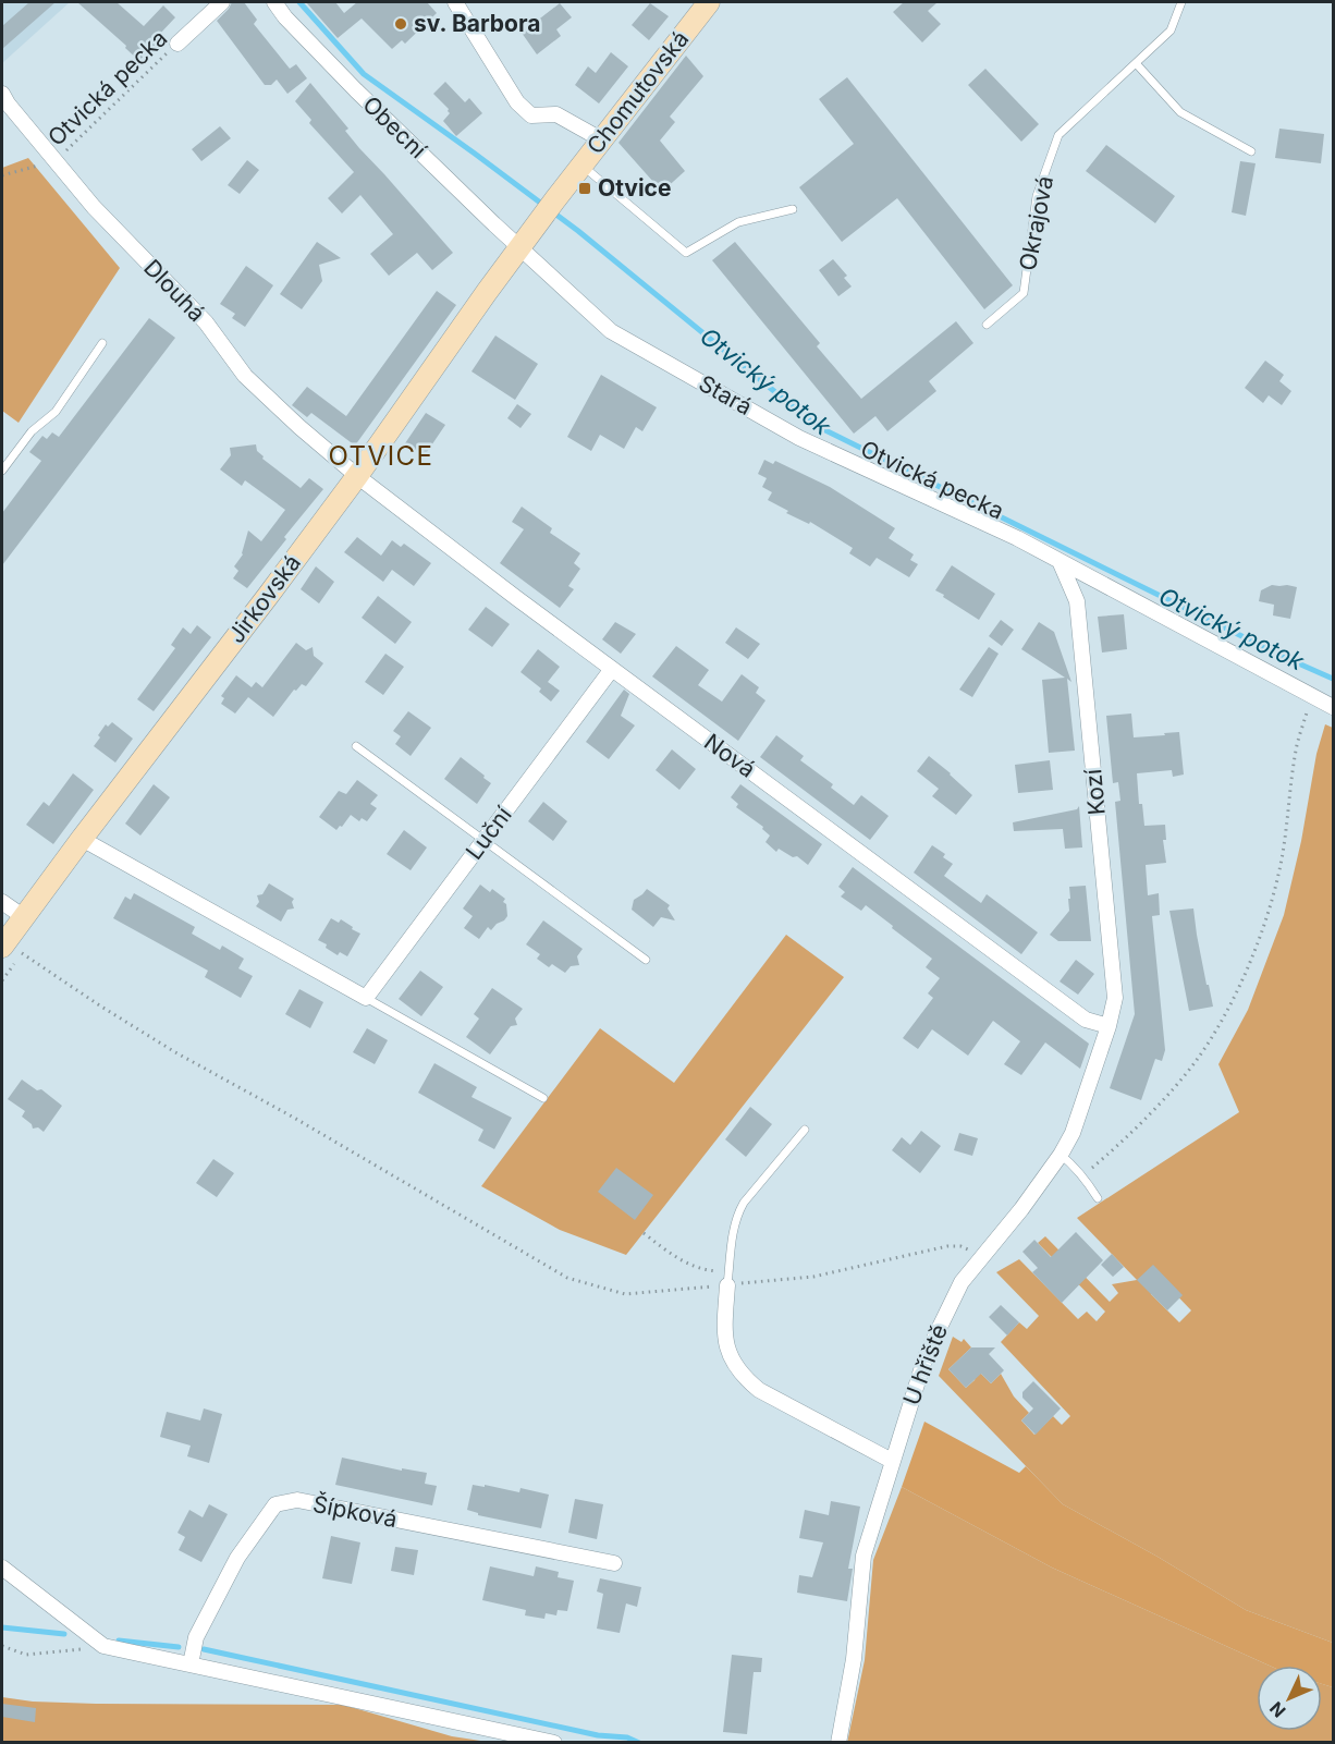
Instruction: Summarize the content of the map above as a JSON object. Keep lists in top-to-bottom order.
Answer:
{
  "streets": {
    "main road": ["Chomutovská", "Jirkovská"],
    "street": [
      "Obecní",
      "Dlouhá",
      "Stará",
      "Nová",
      "Kozí",
      "Luční",
      "U hřiště",
      "Šípková"
    ],
    "lane": ["Okrajová"],
    "path": ["Otvická pecka"]
  },
  "crossings": [
    ["Otvická pecka", "Dlouhá"],
    ["Chomutovská", "Obecní"],
    ["Chomutovská", "Stará"],
    ["Chomutovská", "Jirkovská"],
    ["Obecní", "Stará"],
    ["Obecní", "Jirkovská"],
    ["Dlouhá", "Jirkovská"],
    ["Dlouhá", "Nová"],
    ["Stará", "Jirkovská"],
    ["Stará", "Kozí"],
    ["Jirkovská", "Nová"],
    ["Nová", "Kozí"],
    ["Nová", "Luční"],
    ["Nová", "U hřiště"],
    ["Kozí", "U hřiště"]
  ],
  "districts": ["OTVICE"],
  "water": ["Otvický potok"],
  "places": {
    "other": ["sv. Barbora"],
    "transit": ["Otvice"]
  },
  "north": "bottom left"
}
